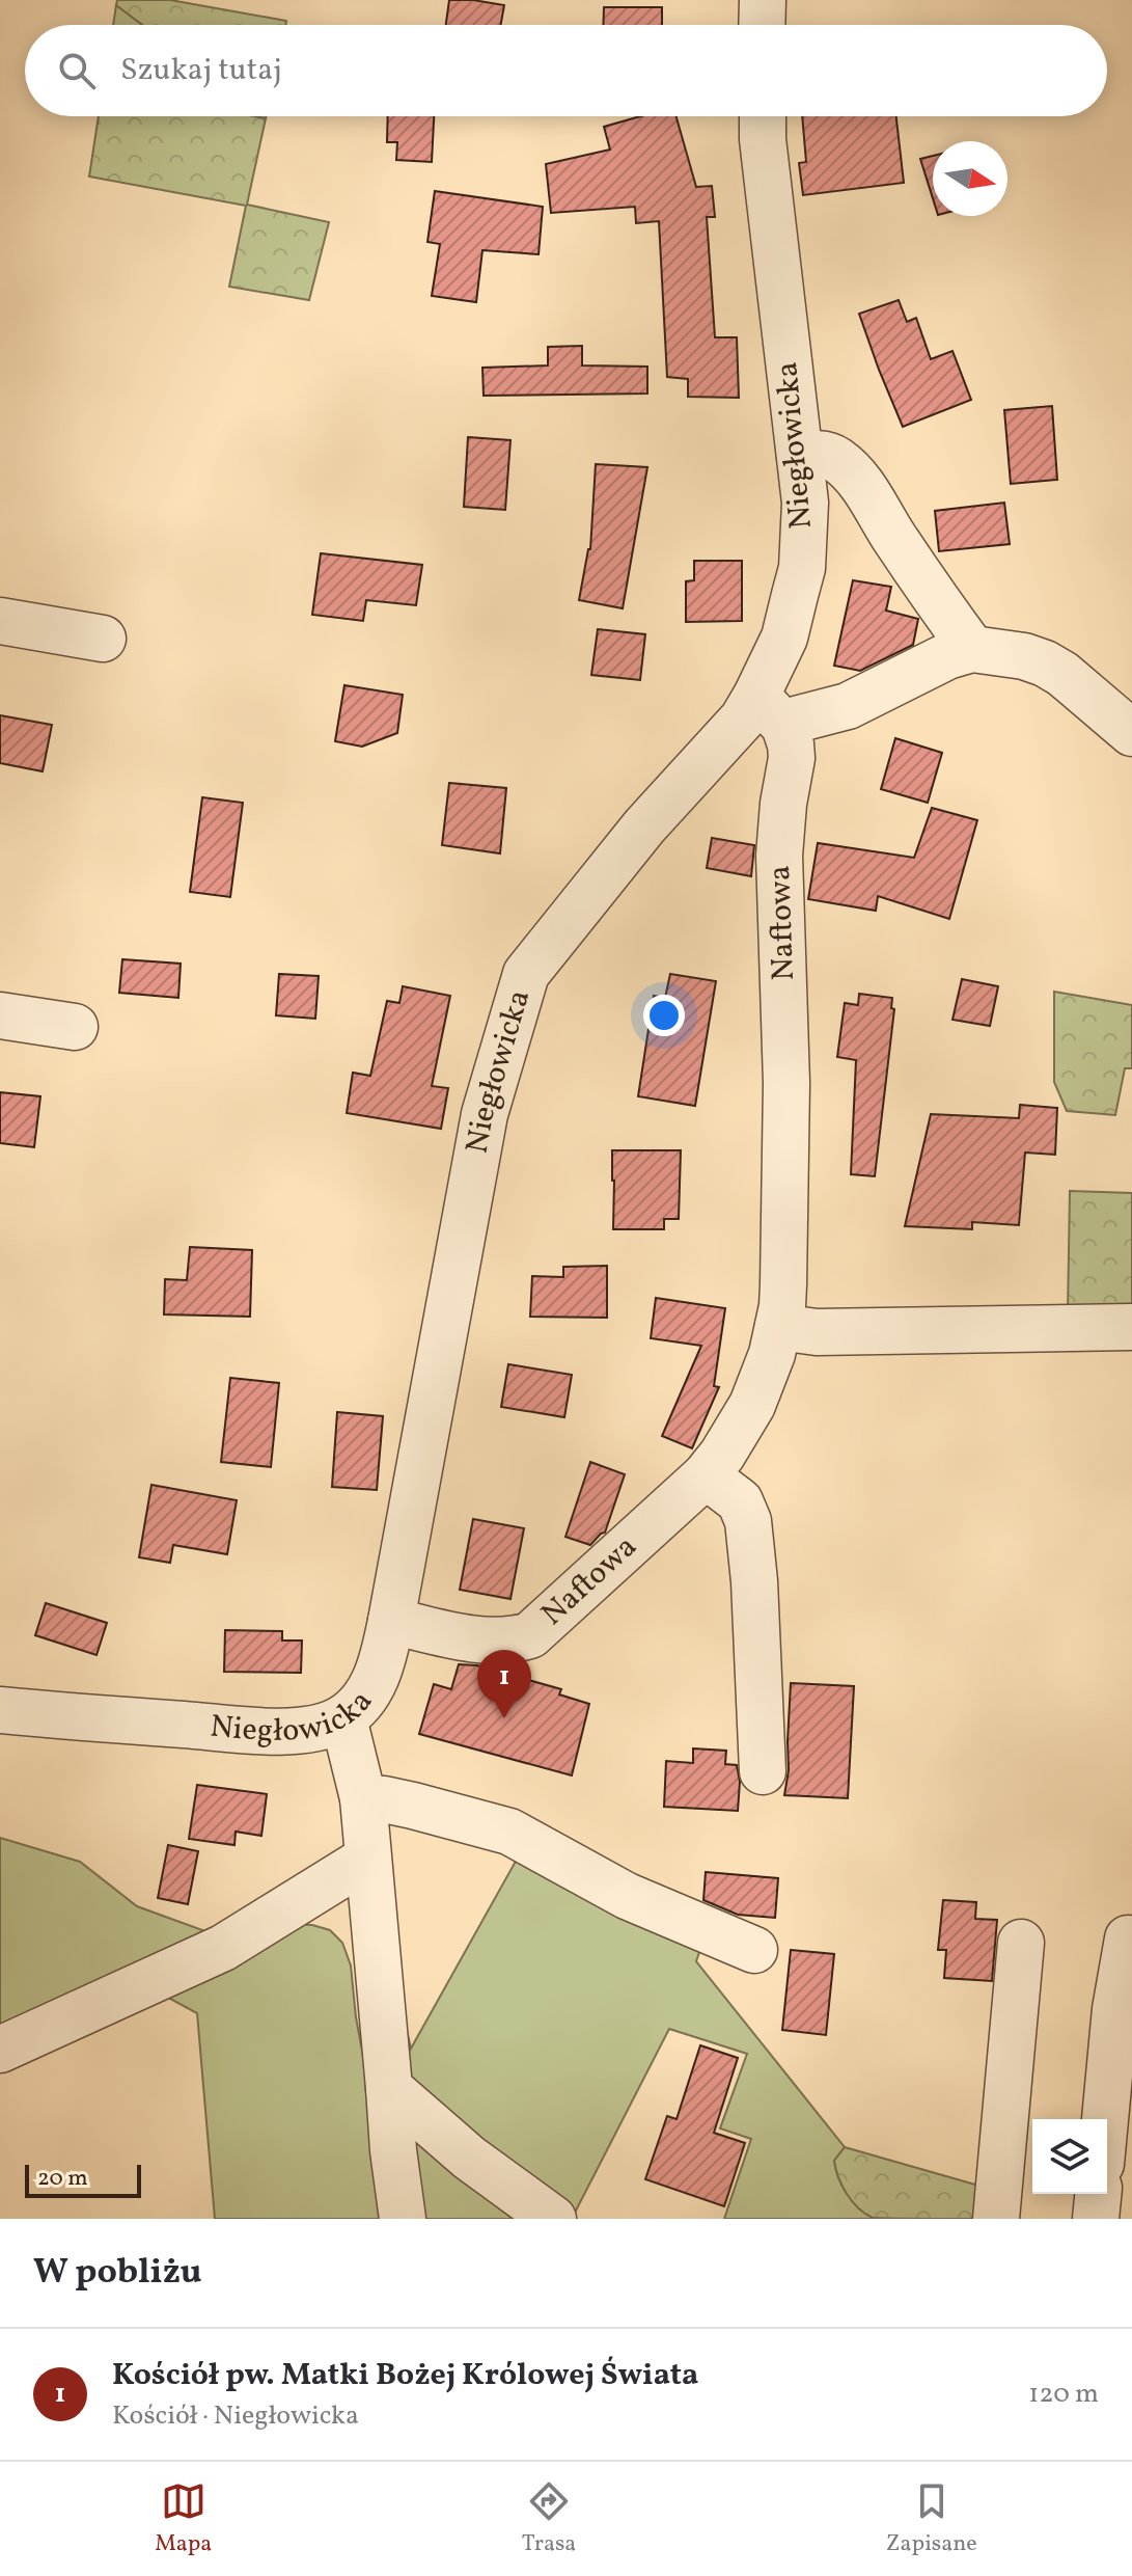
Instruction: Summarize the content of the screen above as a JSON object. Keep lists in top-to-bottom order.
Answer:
{
  "streets": {
    "street": ["Niegłowicka", "Naftowa"]
  },
  "crossings": [
    ["Niegłowicka", "Naftowa"]
  ],
  "scale_bar": "20 m",
  "north": "right",
  "page": {
    "search": "Szukaj tutaj",
    "pins": "1",
    "scale": "20 m",
    "heading": "W pobliżu",
    "list": [
      {
        "mark": "1",
        "name": "Kościół pw. Matki Bożej Królowej Świata",
        "note": "Kościół · Niegłowicka",
        "value": "120 m"
      }
    ],
    "nav": ["Mapa", "Trasa", "Zapisane"]
  }
}
